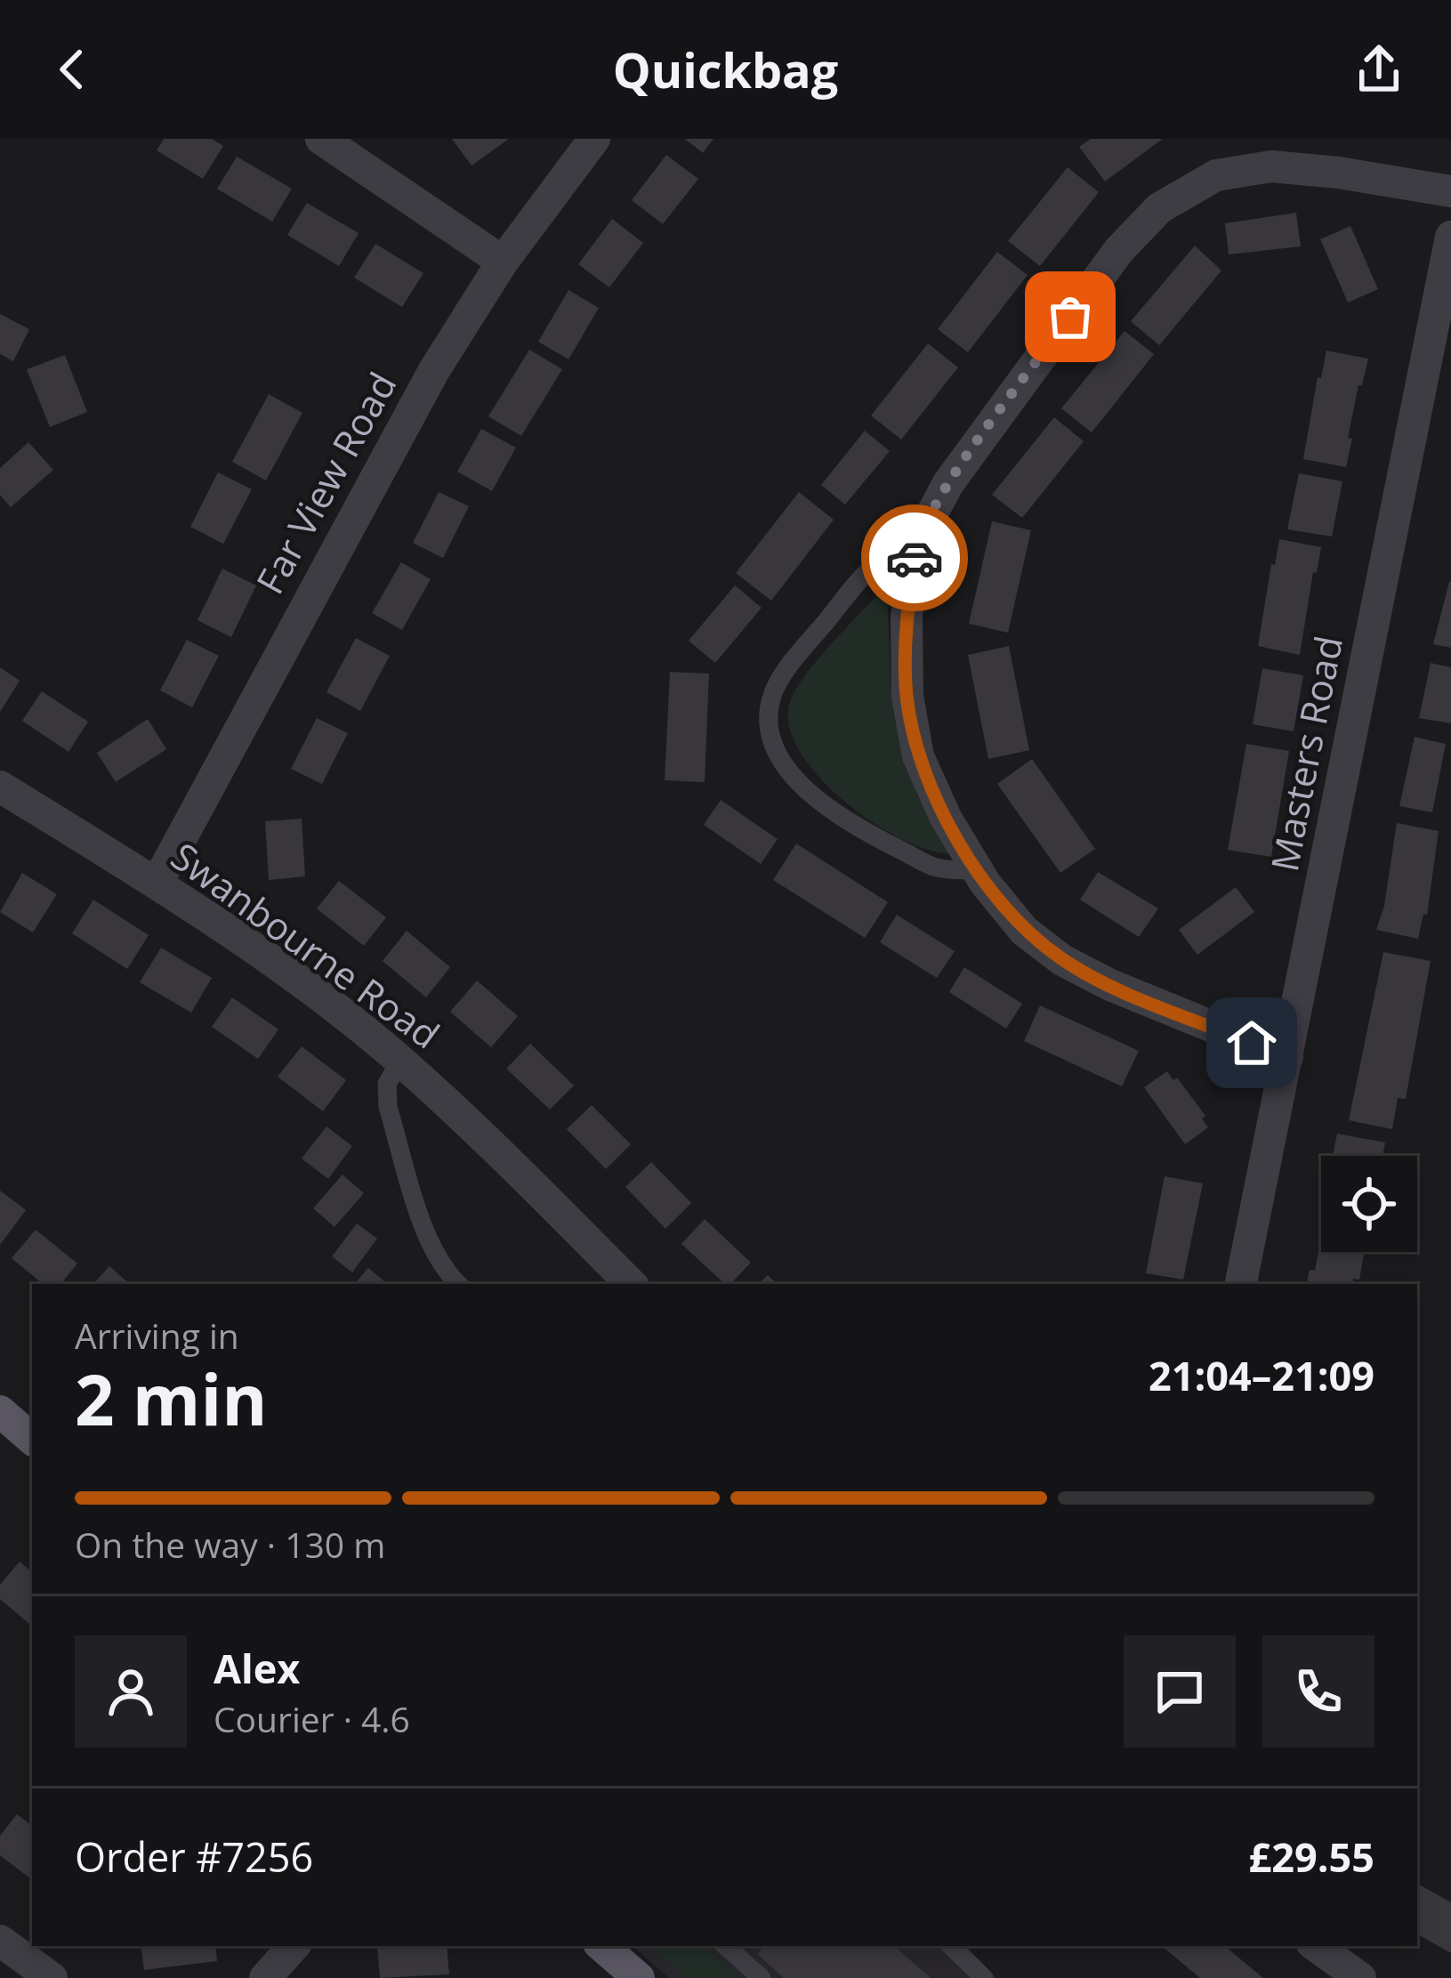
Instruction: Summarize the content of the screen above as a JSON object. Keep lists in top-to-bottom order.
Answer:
{
  "streets": {
    "street": ["Far View Road", "Masters Road", "Swanbourne Road"]
  },
  "crossings": [
    ["Far View Road", "Swanbourne Road"]
  ],
  "page": {
    "header": "Quickbag",
    "heading": ["2 min", "Arriving in", "21:04–21:09"],
    "panel": [
      "Alex",
      "Courier · 4.6",
      "Order #7256",
      "£29.55"
    ],
    "bar": "On the way · 130 m"
  }
}
